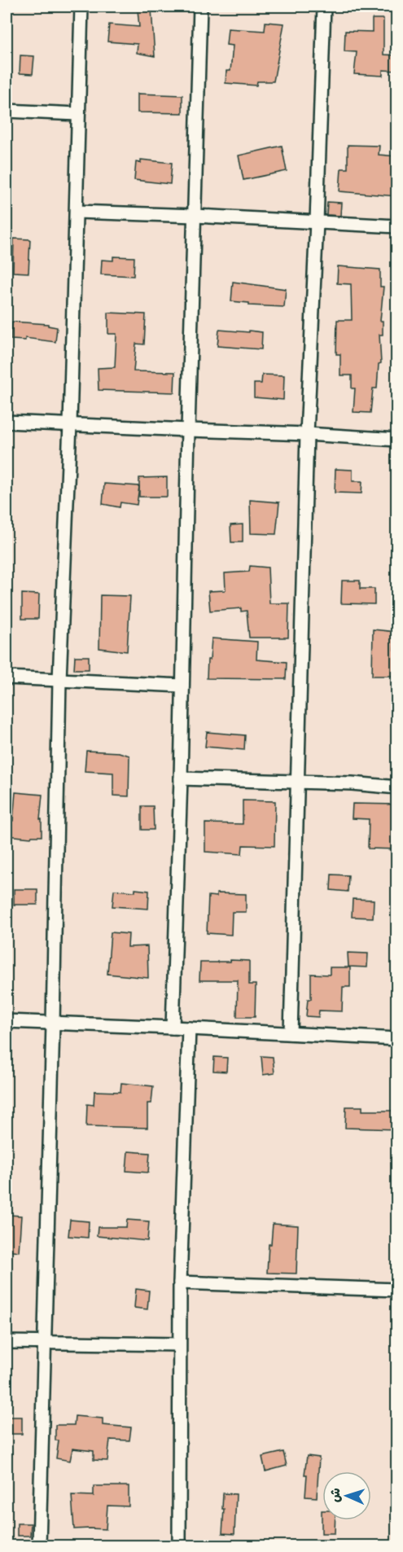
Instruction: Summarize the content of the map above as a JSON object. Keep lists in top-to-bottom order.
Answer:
{
  "north": "left"
}
